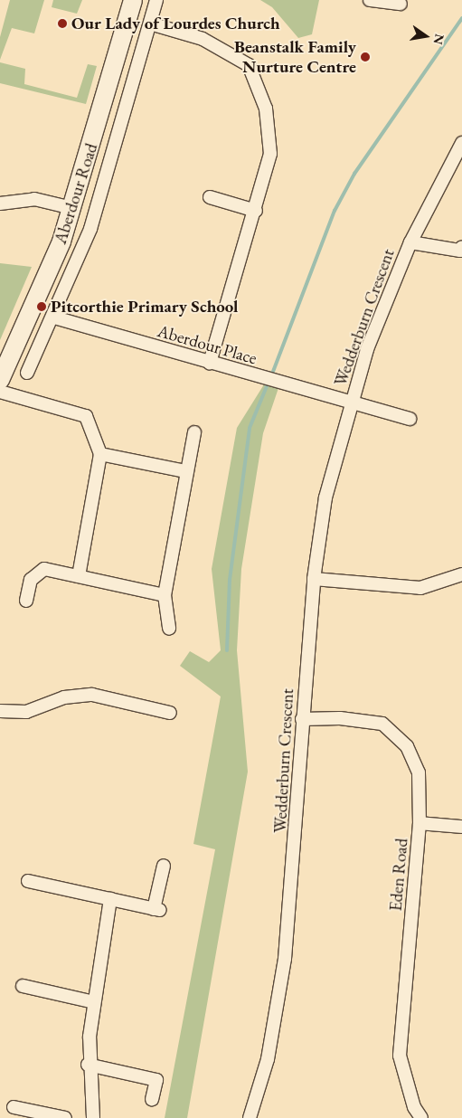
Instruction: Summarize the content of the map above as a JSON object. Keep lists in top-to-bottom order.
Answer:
{
  "streets": {
    "main road": ["Aberdour Road"],
    "street": ["Wedderburn Crescent", "Aberdour Place", "Eden Road"]
  },
  "crossings": [
    ["Aberdour Road", "Aberdour Place"],
    ["Wedderburn Crescent", "Aberdour Place"],
    ["Wedderburn Crescent", "Eden Road"]
  ],
  "places": ["Our Lady of Lourdes Church", "Beanstalk Family Nurture Centre", "Pitcorthie Primary School"],
  "north": "right"
}
